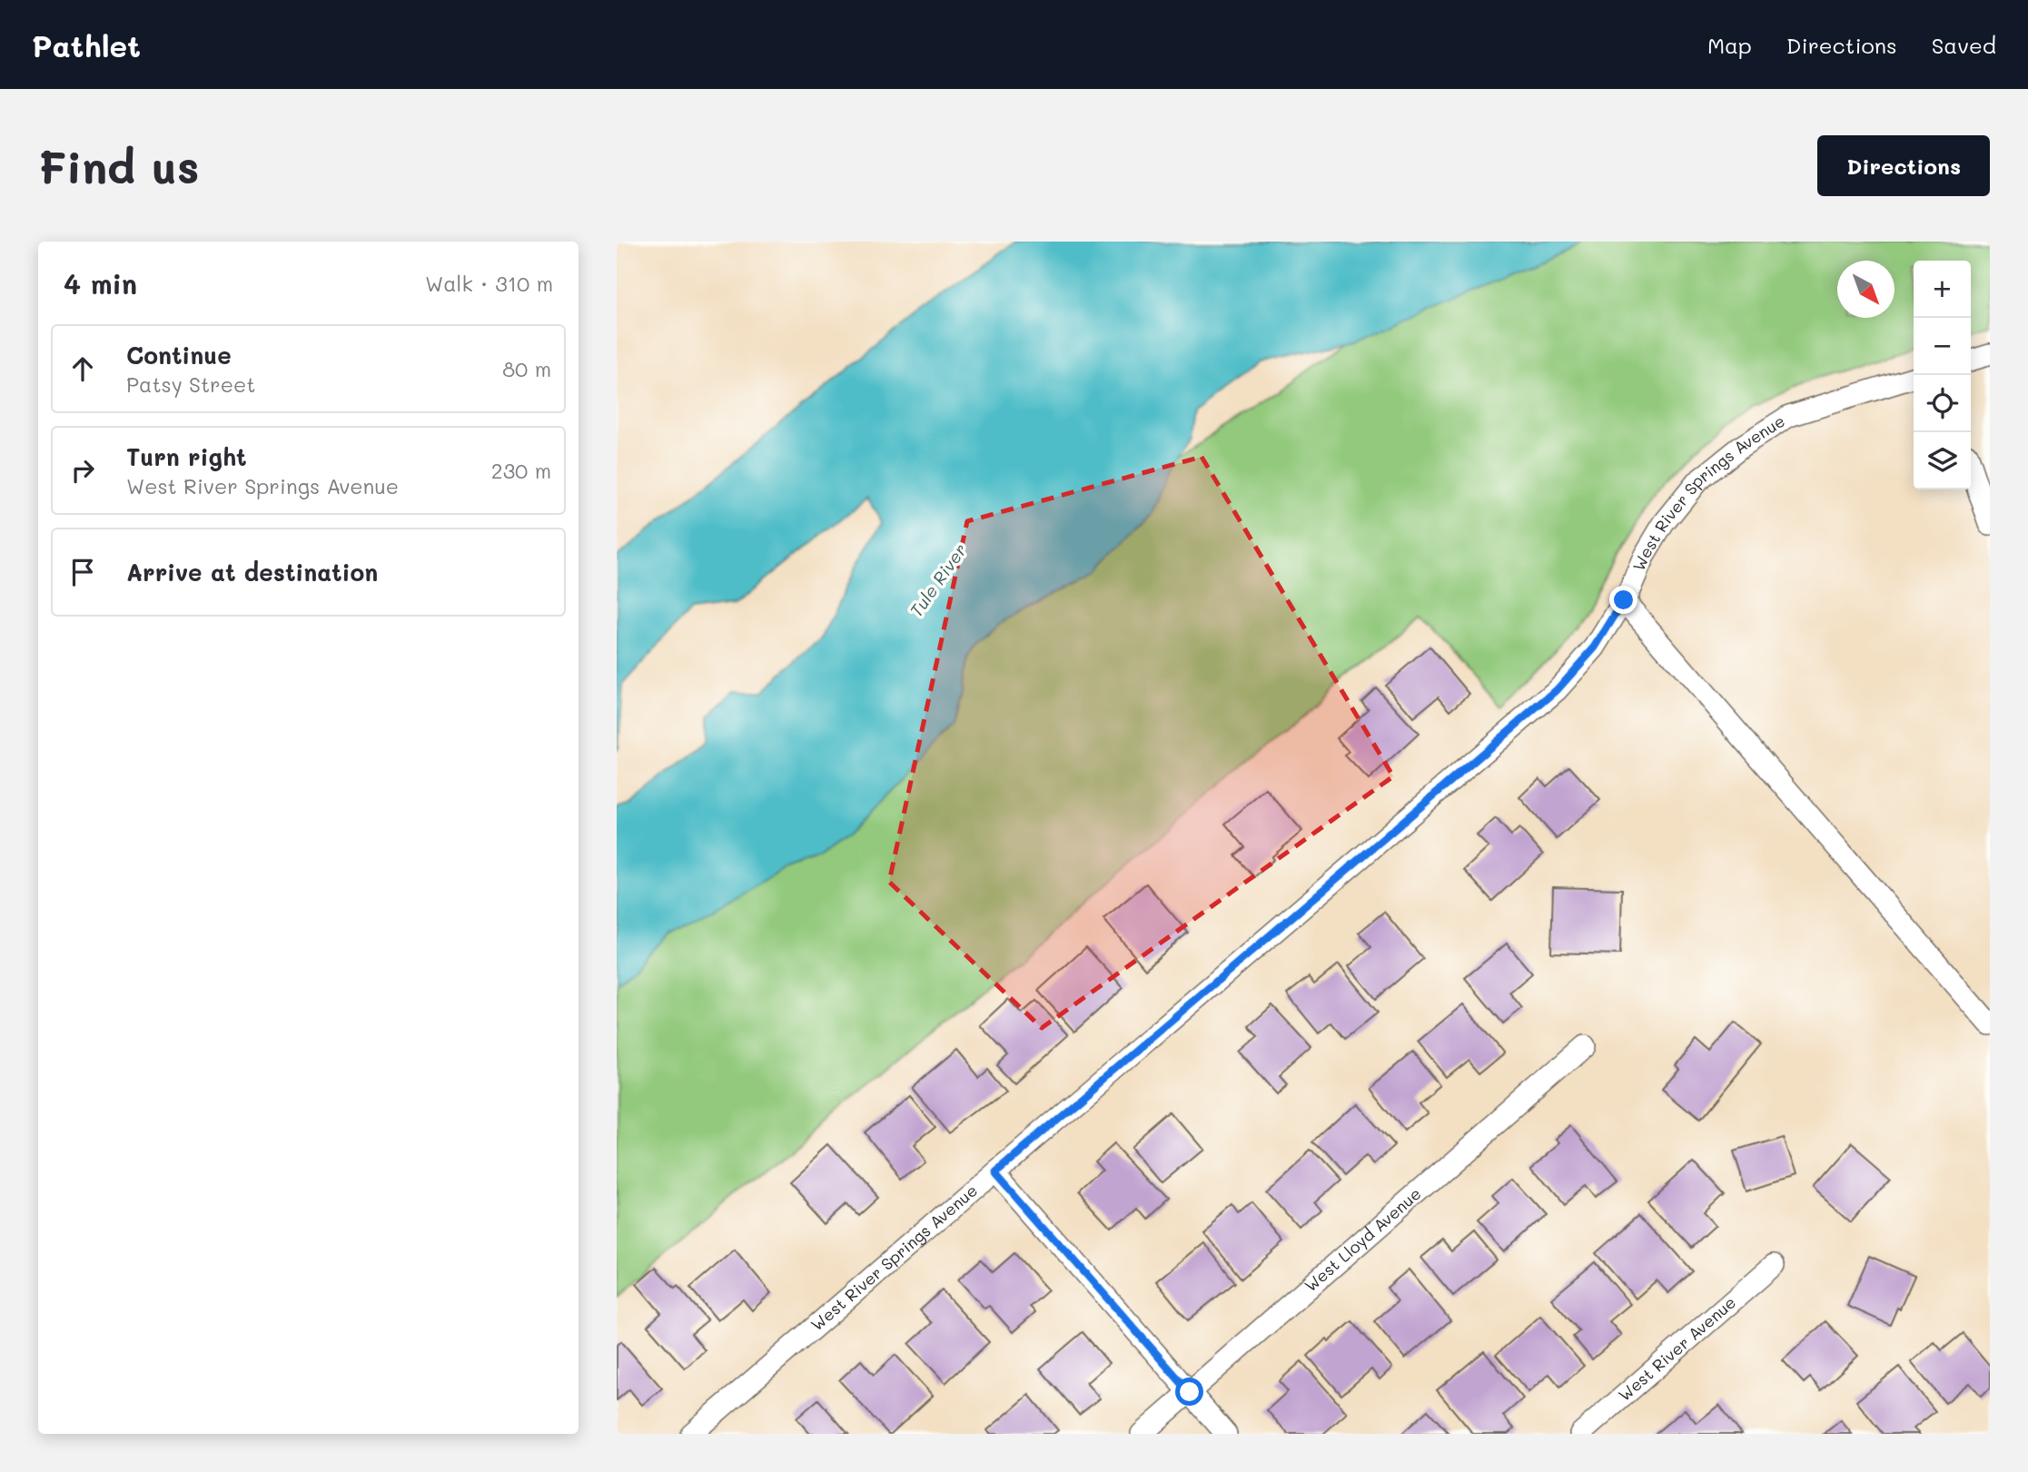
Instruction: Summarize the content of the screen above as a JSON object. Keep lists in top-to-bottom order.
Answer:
{
  "streets": {
    "street": ["West River Springs Avenue", "West Lloyd Avenue", "West River Avenue"]
  },
  "water": ["Tule River"],
  "north": "bottom right",
  "page": {
    "header": "Pathlet",
    "nav": ["Map", "Directions", "Saved"],
    "buttons": "Directions",
    "title": "Find us",
    "heading": ["4 min", "Walk · 310 m"],
    "map_buttons": ["+", "−"],
    "list": [
      ["Continue", "Patsy Street", "80 m"],
      ["Turn right", "West River Springs Avenue", "230 m"],
      "Arrive at destination"
    ]
  }
}
